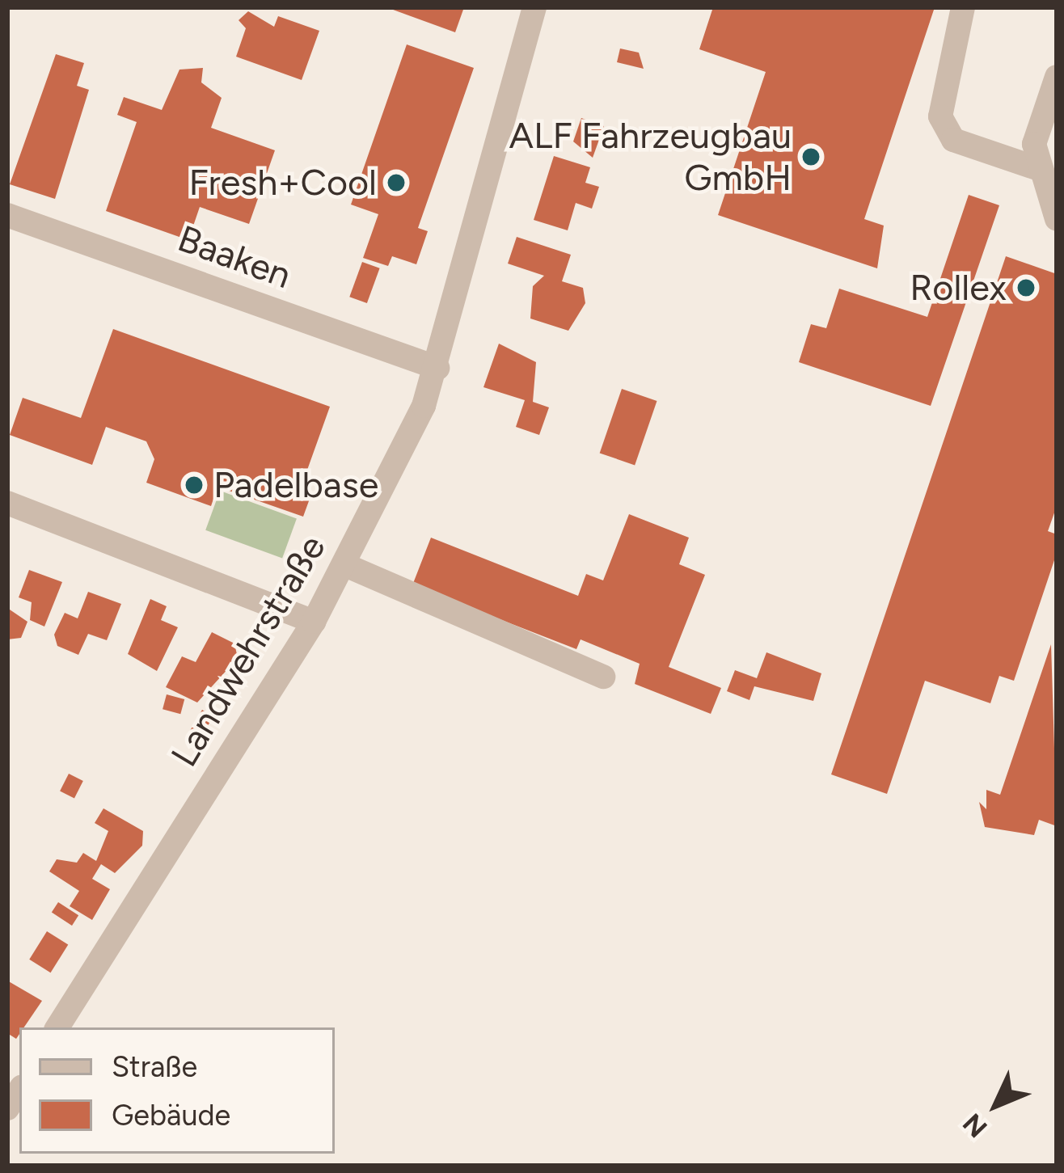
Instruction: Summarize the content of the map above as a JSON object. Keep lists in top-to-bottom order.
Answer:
{
  "streets": {
    "street": ["Baaken", "Landwehrstraße"]
  },
  "crossings": [
    ["Baaken", "Landwehrstraße"]
  ],
  "places": [
    "ALF Fahrzeugbau GmbH",
    "Fresh+Cool",
    "Rollex",
    "Padelbase"
  ],
  "legend": ["Straße", "Gebäude"],
  "north": "bottom left"
}
